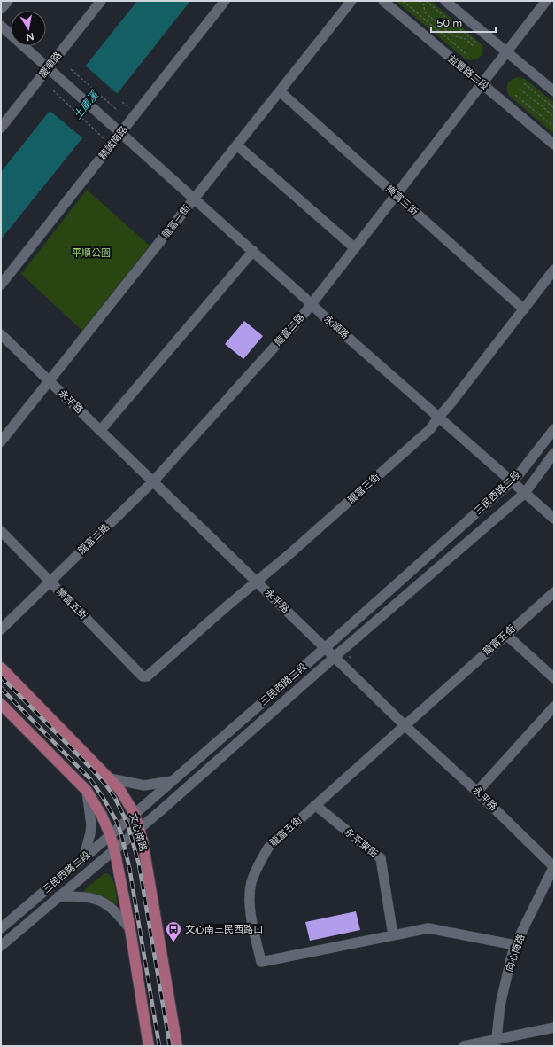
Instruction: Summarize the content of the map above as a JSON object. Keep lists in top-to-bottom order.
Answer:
{
  "streets": {
    "main road": ["文心南路"],
    "street": [
      "慶順路",
      "益豐路二段",
      "精誠南路",
      "樂富三街",
      "龍富一街",
      "永順路",
      "龍富二路",
      "永平路",
      "龍富三街",
      "三民西路二段",
      "樂富五街",
      "龍富五街",
      "永平東街",
      "向心南路"
    ]
  },
  "crossings": [
    ["慶順路", "永順路"],
    ["益豐路二段", "龍富二路"],
    ["精誠南路", "永順路"],
    ["樂富三街", "龍富一街"],
    ["樂富三街", "龍富二路"],
    ["樂富三街", "龍富三街"],
    ["龍富一街", "永順路"],
    ["龍富一街", "永平路"],
    ["永順路", "龍富二路"],
    ["永順路", "龍富三街"],
    ["永順路", "三民西路二段"],
    ["龍富二路", "永平路"],
    ["龍富二路", "樂富五街"],
    ["永平路", "龍富三街"],
    ["永平路", "三民西路二段"],
    ["永平路", "龍富五街"],
    ["永平路", "向心南路"],
    ["龍富三街", "樂富五街"],
    ["三民西路二段", "文心南路"],
    ["龍富五街", "永平東街"],
    ["龍富五街", "向心南路"]
  ],
  "water": ["土庫溪"],
  "parks": ["平順公園"],
  "places": {
    "bus stop": ["文心南三民西路口"]
  },
  "scale_bar": "50 m",
  "north": "bottom"
}
